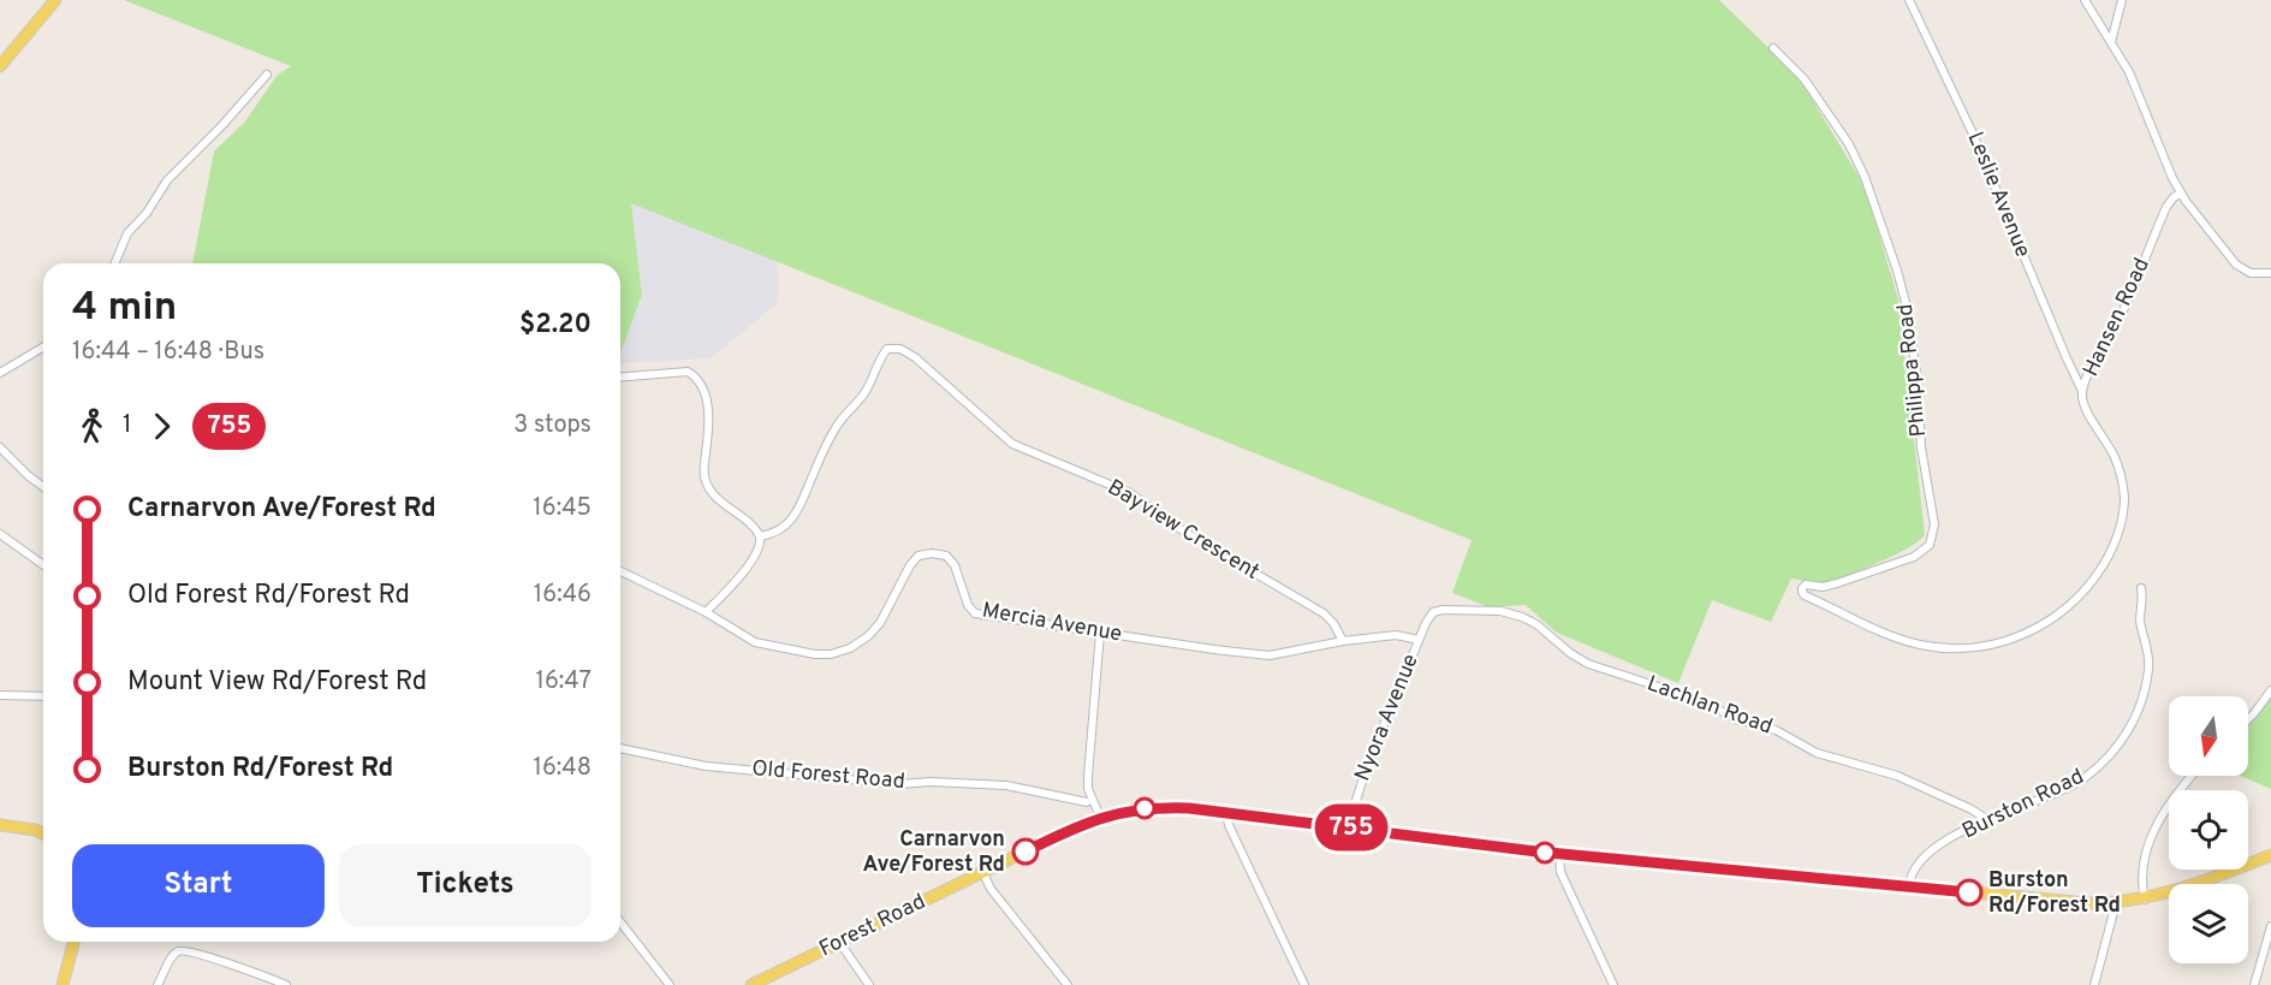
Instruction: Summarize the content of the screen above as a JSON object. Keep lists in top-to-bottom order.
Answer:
{
  "streets": {
    "main road": ["Forest Road"],
    "street": [
      "Leslie Avenue",
      "Hansen Road",
      "Philippa Road",
      "Bayview Crescent",
      "Mercia Avenue",
      "Lachlan Road",
      "Nyora Avenue",
      "Old Forest Road",
      "Burston Road"
    ]
  },
  "crossings": [
    ["Leslie Avenue", "Hansen Road"],
    ["Hansen Road", "Philippa Road"],
    ["Bayview Crescent", "Mercia Avenue"],
    ["Mercia Avenue", "Nyora Avenue"],
    ["Lachlan Road", "Nyora Avenue"],
    ["Lachlan Road", "Burston Road"],
    ["Nyora Avenue", "Forest Road"],
    ["Burston Road", "Forest Road"]
  ],
  "places": ["Carnarvon Ave/Forest Rd", "Burston Rd/Forest Rd"],
  "lines": ["bus line 755"],
  "north": "bottom",
  "page": {
    "on_map": "755",
    "heading": ["4 min", "16:44 – 16:48 · Bus", "$2.20"],
    "legs": ["1", "755", "3 stops"],
    "list": [
      {
        "name": "Carnarvon Ave/Forest Rd",
        "value": "16:45"
      },
      {
        "name": "Old Forest Rd/Forest Rd",
        "value": "16:46"
      },
      {
        "name": "Mount View Rd/Forest Rd",
        "value": "16:47"
      },
      {
        "name": "Burston Rd/Forest Rd",
        "value": "16:48"
      }
    ],
    "buttons": ["Start", "Tickets"]
  }
}
